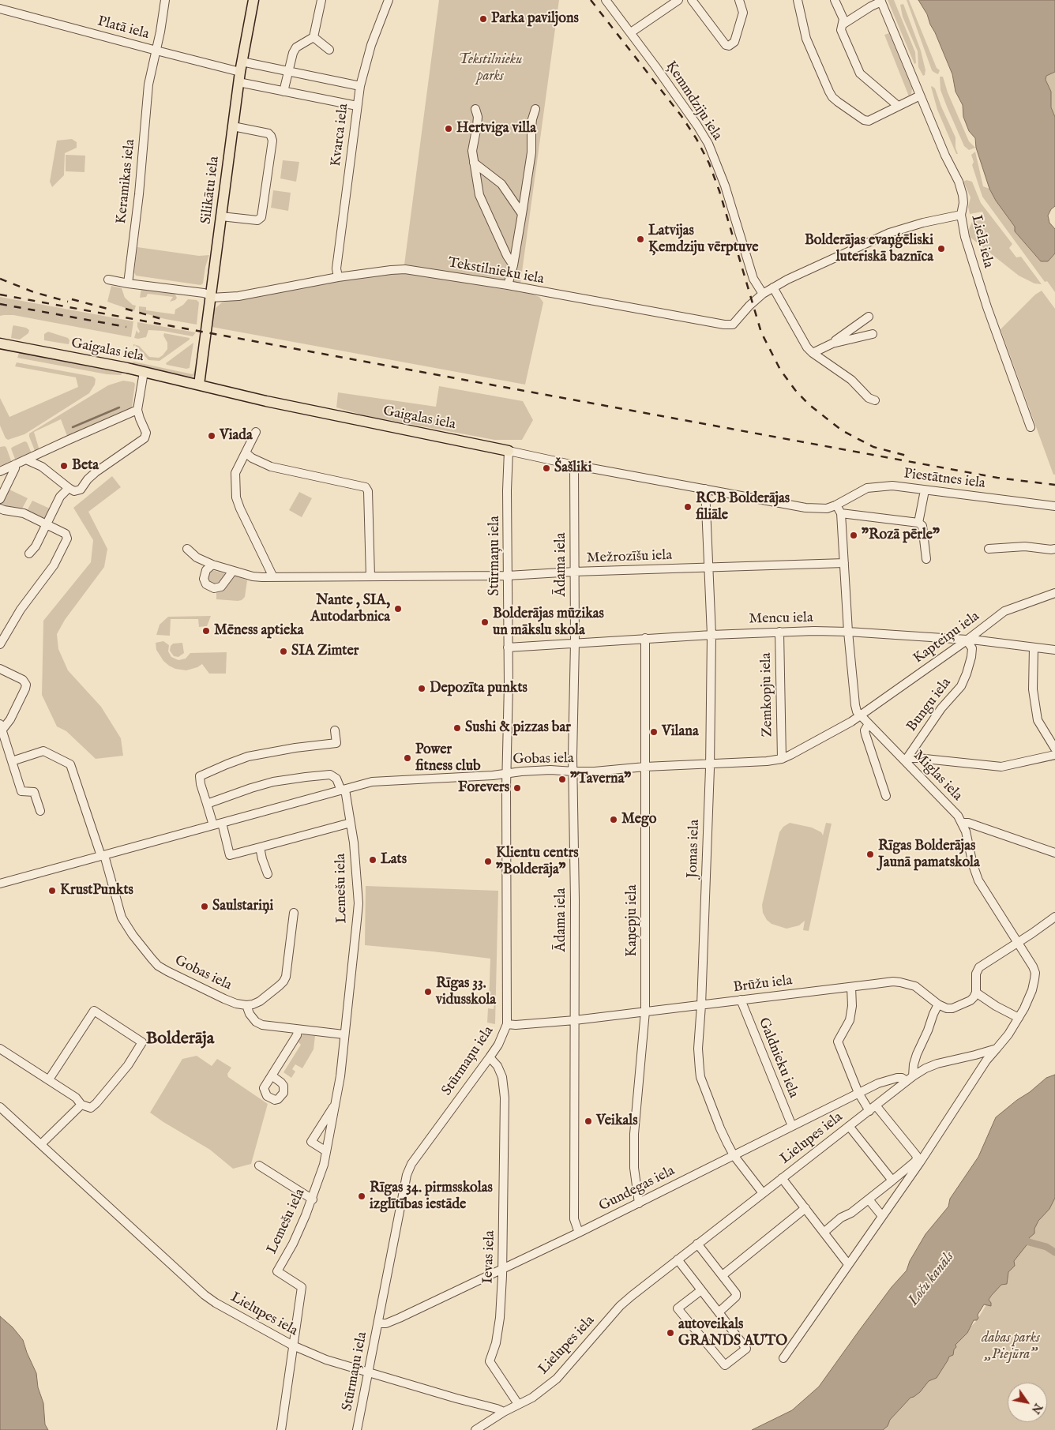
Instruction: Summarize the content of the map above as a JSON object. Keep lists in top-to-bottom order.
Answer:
{
  "streets": {
    "main road": ["Silikātu iela", "Gaigalas iela"],
    "street": [
      "Platā iela",
      "Ķemmdziju iela",
      "Kvarca iela",
      "Keramikas iela",
      "Lielā iela",
      "Tekstilnieku iela",
      "Piestātnes iela",
      "Stūrmaņu iela",
      "Mežrozīšu iela",
      "Ādama iela",
      "Mencu iela",
      "Kapteiņu iela",
      "Zemkopju iela",
      "Bungu iela",
      "Gobas iela",
      "Miglas iela",
      "Jomas iela",
      "Lemešu iela",
      "Kaņepju iela",
      "Brūžu iela",
      "Galdnieku iela",
      "Lielupes iela",
      "Gundegas iela",
      "Ievas iela"
    ]
  },
  "crossings": [
    ["Platā iela", "Kvarca iela"],
    ["Platā iela", "Keramikas iela"],
    ["Platā iela", "Silikātu iela"],
    ["Ķemmdziju iela", "Tekstilnieku iela"],
    ["Kvarca iela", "Tekstilnieku iela"],
    ["Silikātu iela", "Tekstilnieku iela"],
    ["Silikātu iela", "Gaigalas iela"],
    ["Lielā iela", "Tekstilnieku iela"],
    ["Gaigalas iela", "Piestātnes iela"],
    ["Gaigalas iela", "Stūrmaņu iela"],
    ["Gaigalas iela", "Ādama iela"],
    ["Gaigalas iela", "Jomas iela"],
    ["Stūrmaņu iela", "Mežrozīšu iela"],
    ["Stūrmaņu iela", "Mencu iela"],
    ["Stūrmaņu iela", "Gobas iela"],
    ["Stūrmaņu iela", "Brūžu iela"],
    ["Stūrmaņu iela", "Lielupes iela"],
    ["Stūrmaņu iela", "Gundegas iela"],
    ["Stūrmaņu iela", "Ievas iela"],
    ["Mežrozīšu iela", "Ādama iela"],
    ["Mežrozīšu iela", "Miglas iela"],
    ["Mežrozīšu iela", "Jomas iela"],
    ["Ādama iela", "Mencu iela"],
    ["Ādama iela", "Gobas iela"],
    ["Ādama iela", "Brūžu iela"],
    ["Ādama iela", "Gundegas iela"],
    ["Mencu iela", "Kapteiņu iela"],
    ["Mencu iela", "Zemkopju iela"],
    ["Mencu iela", "Bungu iela"],
    ["Mencu iela", "Miglas iela"],
    ["Mencu iela", "Jomas iela"],
    ["Mencu iela", "Kaņepju iela"],
    ["Kapteiņu iela", "Bungu iela"],
    ["Kapteiņu iela", "Gobas iela"],
    ["Kapteiņu iela", "Miglas iela"],
    ["Zemkopju iela", "Gobas iela"],
    ["Bungu iela", "Miglas iela"],
    ["Gobas iela", "Miglas iela"],
    ["Gobas iela", "Jomas iela"],
    ["Gobas iela", "Lemešu iela"],
    ["Gobas iela", "Kaņepju iela"],
    ["Jomas iela", "Brūžu iela"],
    ["Jomas iela", "Lielupes iela"],
    ["Jomas iela", "Gundegas iela"],
    ["Lemešu iela", "Lielupes iela"],
    ["Kaņepju iela", "Brūžu iela"],
    ["Kaņepju iela", "Gundegas iela"],
    ["Brūžu iela", "Galdnieku iela"],
    ["Galdnieku iela", "Gundegas iela"],
    ["Lielupes iela", "Gundegas iela"],
    ["Lielupes iela", "Ievas iela"],
    ["Gundegas iela", "Ievas iela"]
  ],
  "districts": ["Bolderāja"],
  "water": ["Loču kanāls"],
  "parks": ["Tekstilnieku parks", "dabas parks „Piejūra”"],
  "places": [
    "Parka paviljons",
    "Hertviga villa",
    "Latvijas Ķemdziju vērptuve",
    "Bolderājas evaņģēliski luteriskā baznīca",
    "Viada",
    "Beta",
    "Šašliki",
    "RCB Bolderājas filiāle",
    "\"Rozā pērle\"",
    "Nante , SIA, Autodarbnica",
    "Bolderājas mūzikas un mākslu skola",
    "Mēness aptieka",
    "SIA Zimter",
    "Depozīta punkts",
    "Sushi & pizzas bar",
    "Vilana",
    "Power fitness club",
    "\"Taverna\"",
    "Forevers",
    "Mego",
    "Rīgas Bolderājas Jaunā pamatskola",
    "Lats",
    "Klientu centrs \"Bolderāja\"",
    "KrustPunkts",
    "Saulstariņi",
    "Rīgas 33. vidusskola",
    "Veikals",
    "Rīgas 34. pirmsskolas izglītības iestāde",
    "autoveikals GRANDS AUTO"
  ],
  "north": "bottom right"
}
